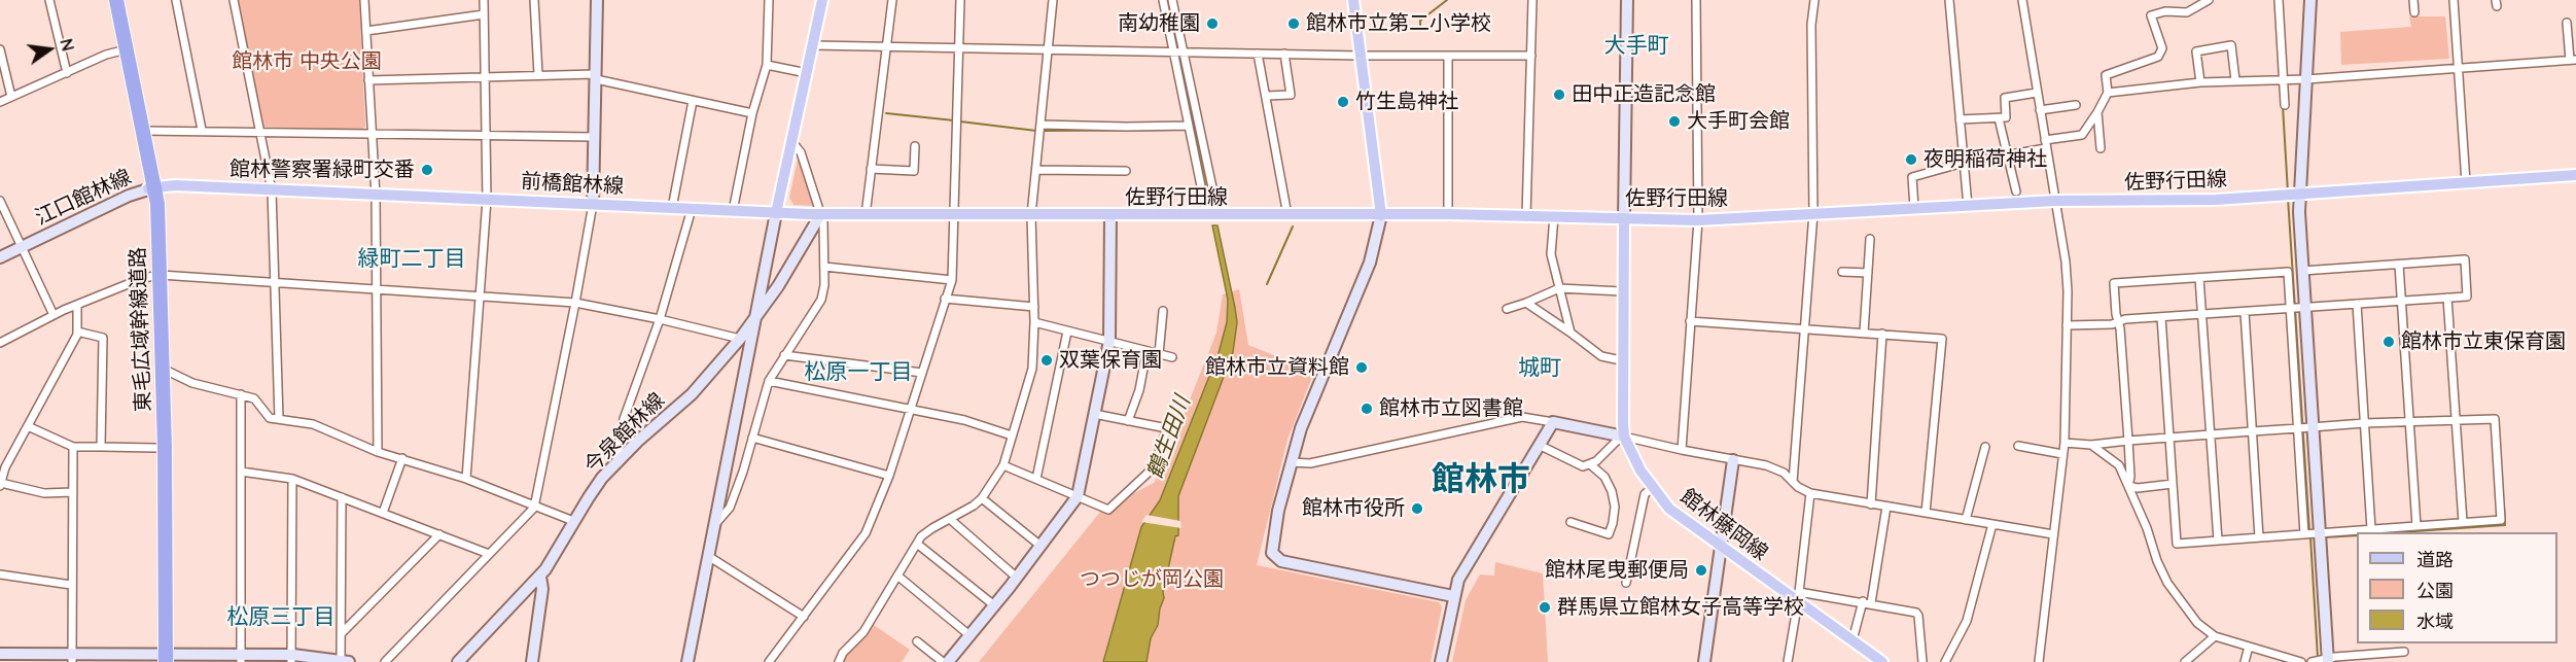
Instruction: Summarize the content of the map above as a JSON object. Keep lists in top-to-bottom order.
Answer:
{
  "streets": {
    "highway": ["東毛広域幹線道路"],
    "main road": ["佐野行田線", "前橋館林線", "館林藤岡線"],
    "street": ["江口館林線", "今泉館林線"]
  },
  "crossings": [
    ["佐野行田線", "前橋館林線"],
    ["佐野行田線", "今泉館林線"],
    ["佐野行田線", "館林藤岡線"],
    ["前橋館林線", "江口館林線"],
    ["前橋館林線", "東毛広域幹線道路"],
    ["前橋館林線", "今泉館林線"],
    ["江口館林線", "東毛広域幹線道路"]
  ],
  "districts": [
    "大手町",
    "緑町二丁目",
    "城町",
    "松原一丁目",
    "館林市",
    "松原三丁目"
  ],
  "water": ["鶴生田川"],
  "parks": ["館林市 中央公園", "つつじが岡公園"],
  "places": [
    "南幼稚園",
    "館林市立第二小学校",
    "田中正造記念館",
    "竹生島神社",
    "大手町会館",
    "夜明稲荷神社",
    "館林警察署緑町交番",
    "館林市立東保育園",
    "双葉保育園",
    "館林市立資料館",
    "館林市立図書館",
    "館林市役所",
    "館林尾曳郵便局",
    "群馬県立館林女子高等学校"
  ],
  "legend": ["道路", "公園", "水域"],
  "north": "right"
}
